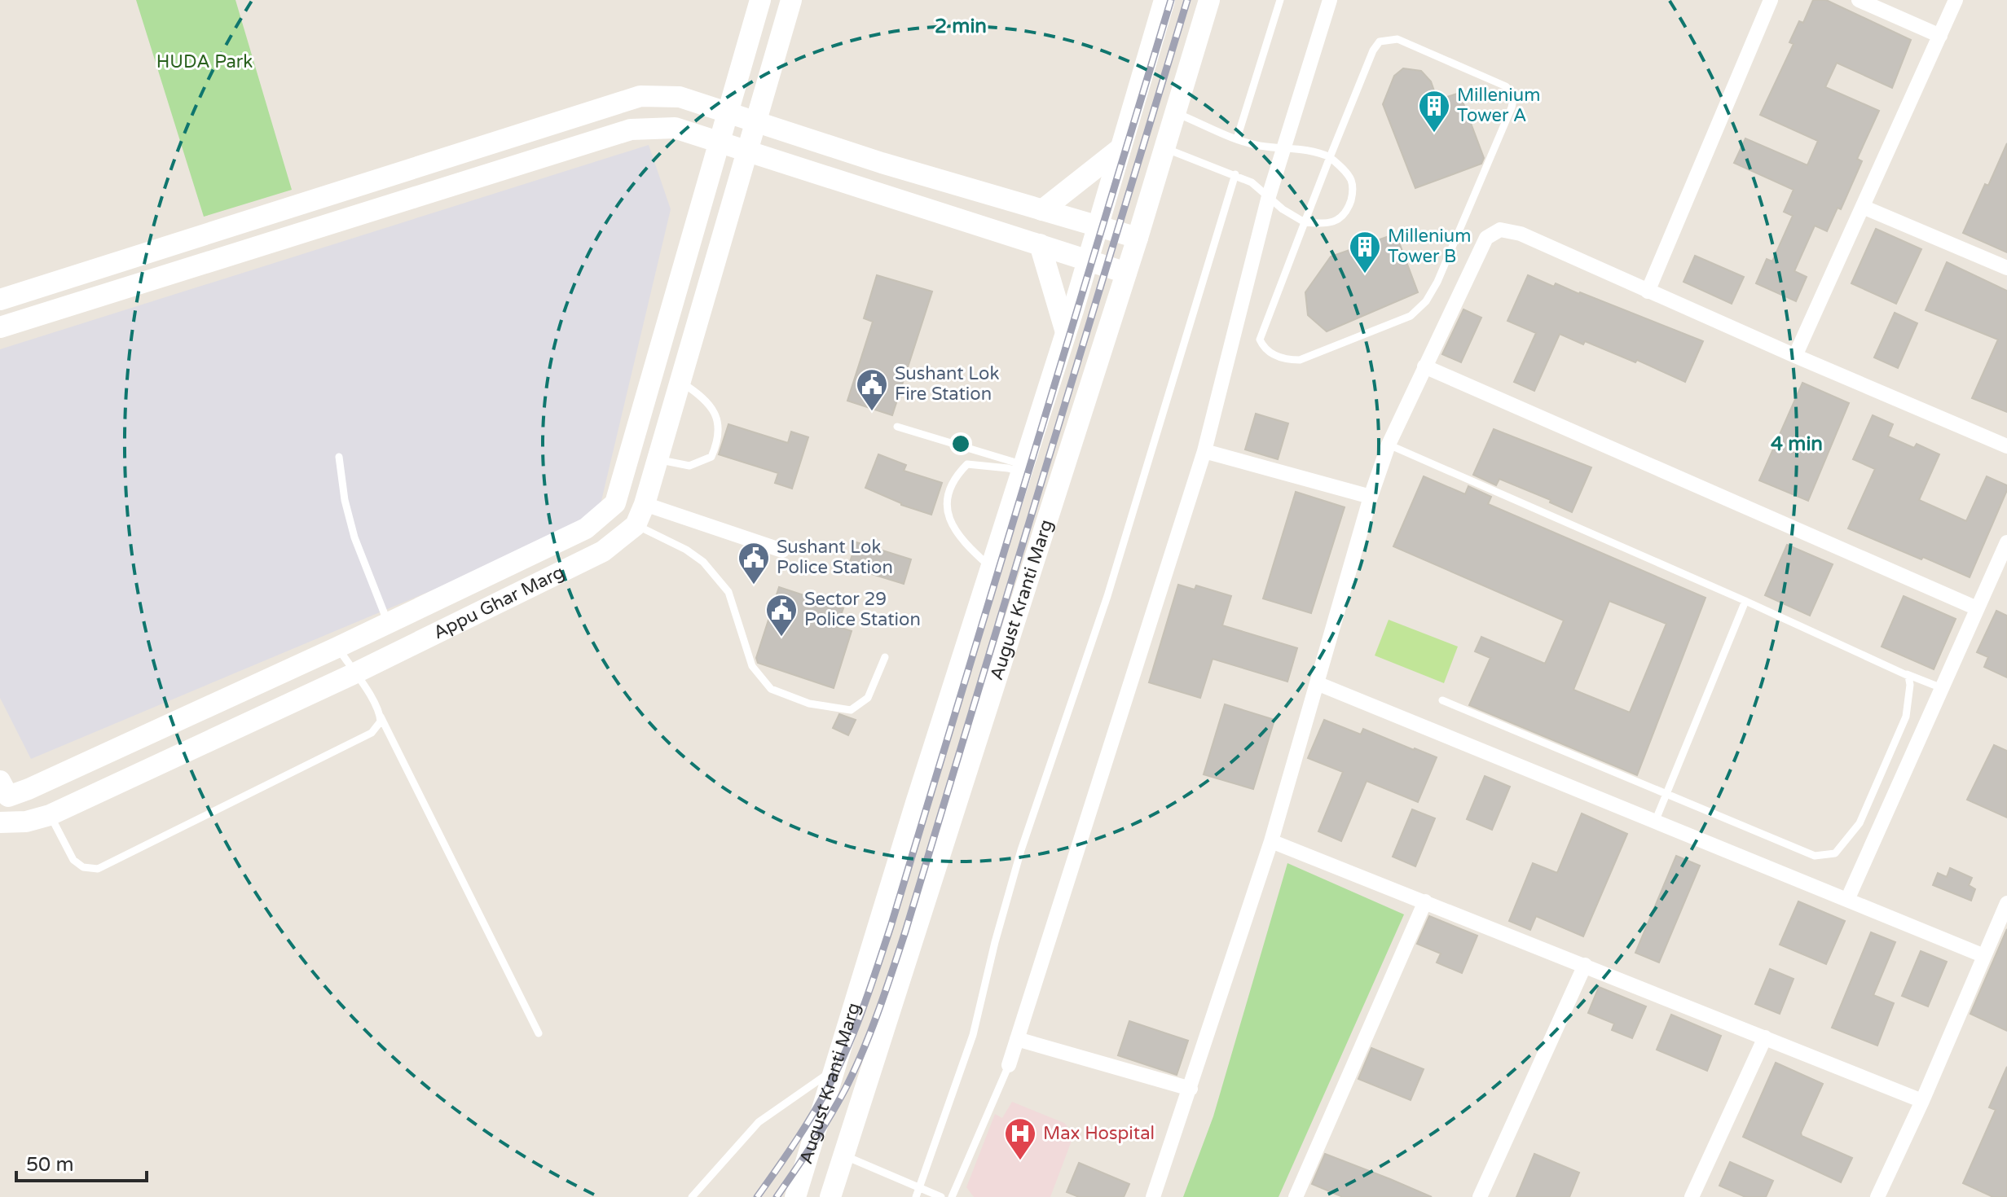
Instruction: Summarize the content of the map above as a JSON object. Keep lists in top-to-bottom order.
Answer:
{
  "streets": {
    "street": ["August Kranti Marg", "Appu Ghar Marg"]
  },
  "parks": ["HUDA Park"],
  "places": {
    "building": ["Millenium Tower A", "Millenium Tower B"],
    "public building": ["Sushant Lok Fire Station", "Sushant Lok Police Station", "Sector 29 Police Station"],
    "hospital": ["Max Hospital"]
  },
  "scale_bar": "50 m",
  "rings": ["2 min", "4 min"]
}
